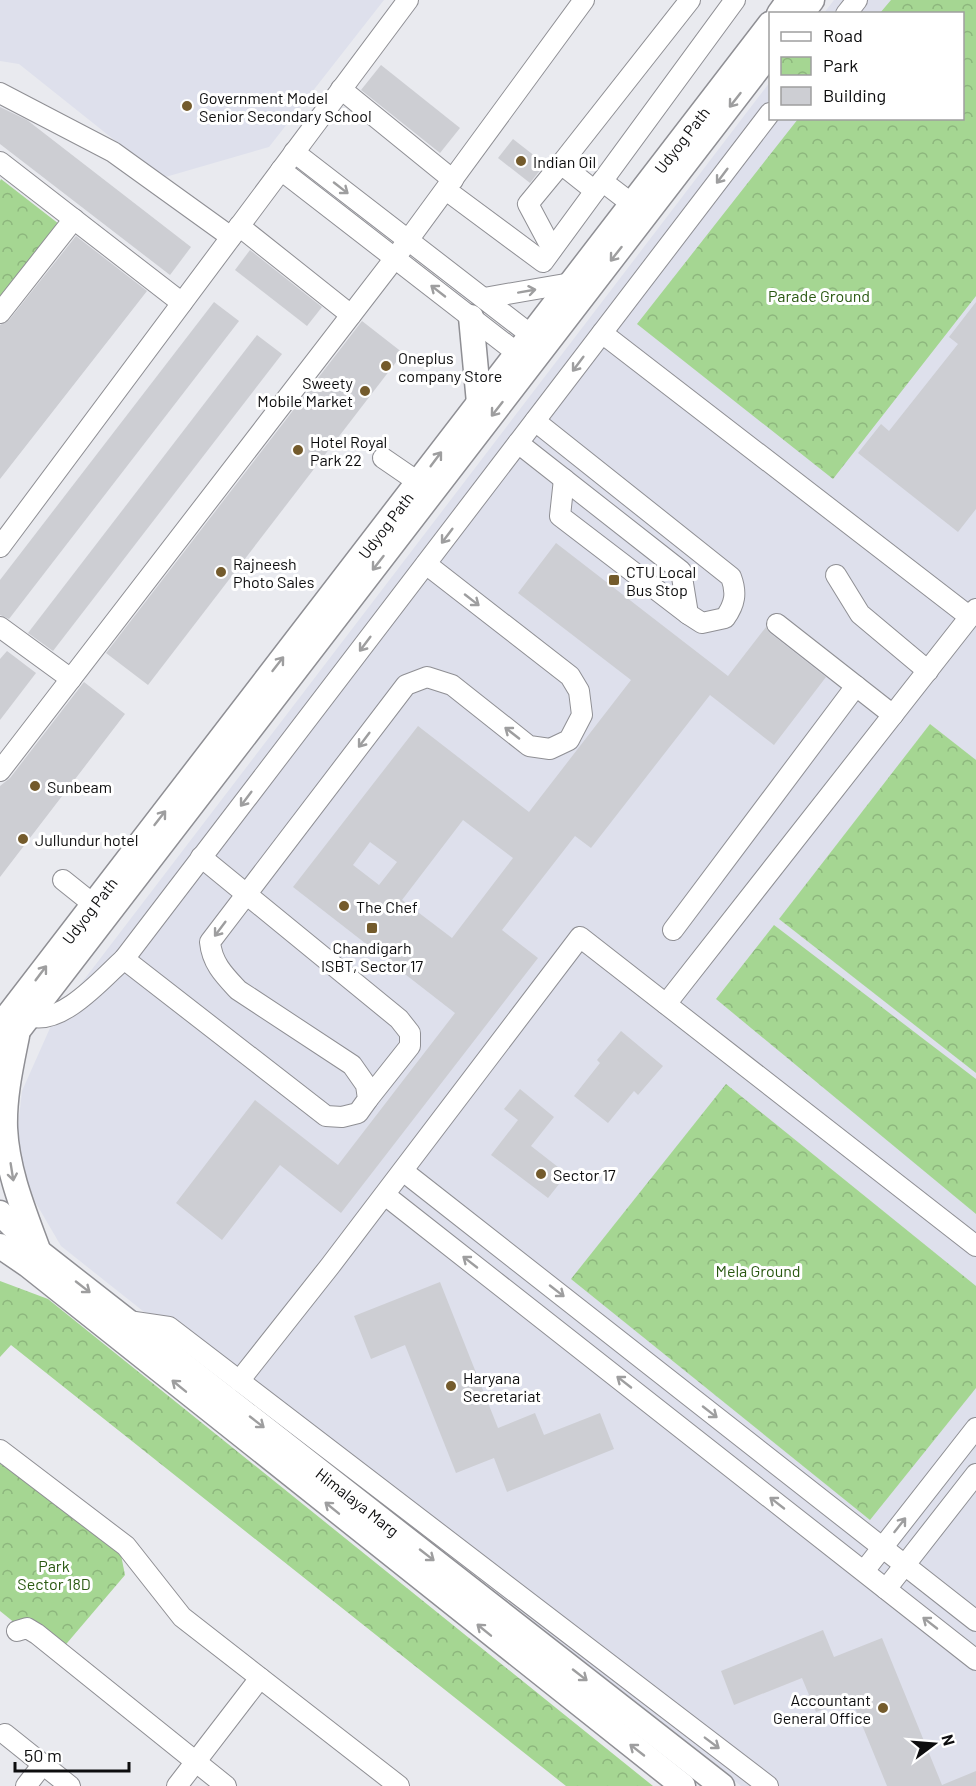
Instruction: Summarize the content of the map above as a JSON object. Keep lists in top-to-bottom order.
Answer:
{
  "streets": {
    "main road": ["Udyog Path", "Himalaya Marg"]
  },
  "parks": ["Parade Ground", "Mela Ground", "Park Sector 18D"],
  "places": {
    "other": [
      "Government Model Senior Secondary School",
      "Indian Oil",
      "Oneplus company Store",
      "Sweety Mobile Market",
      "Hotel Royal Park 22",
      "Rajneesh Photo Sales",
      "Sunbeam",
      "Jullundur hotel",
      "The Chef",
      "Sector 17",
      "Haryana Secretariat",
      "Accountant General Office"
    ],
    "transit": ["CTU Local Bus Stop", "Chandigarh ISBT, Sector 17"]
  },
  "legend": ["Road", "Park", "Building"],
  "scale_bar": "50 m",
  "north": "right"
}
